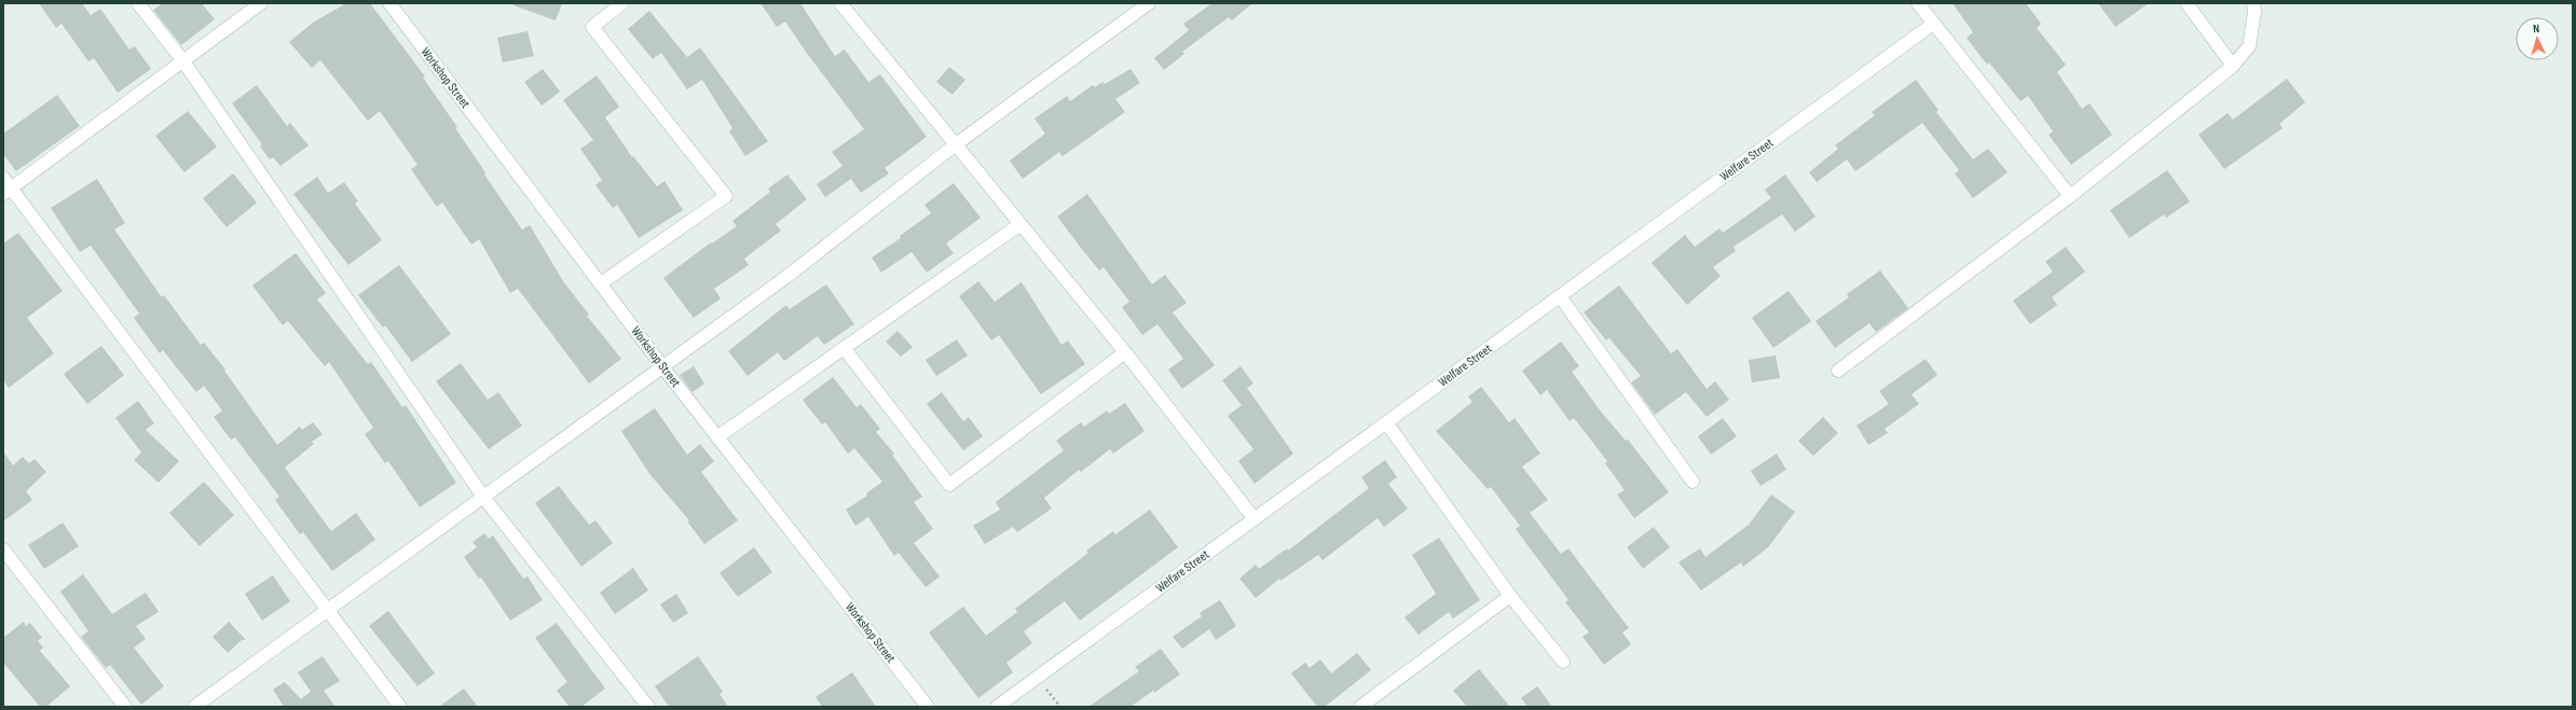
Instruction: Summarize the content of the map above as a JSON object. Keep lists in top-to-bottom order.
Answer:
{
  "streets": {
    "street": ["Workshop Street", "Welfare Street"]
  },
  "north": "top"
}
